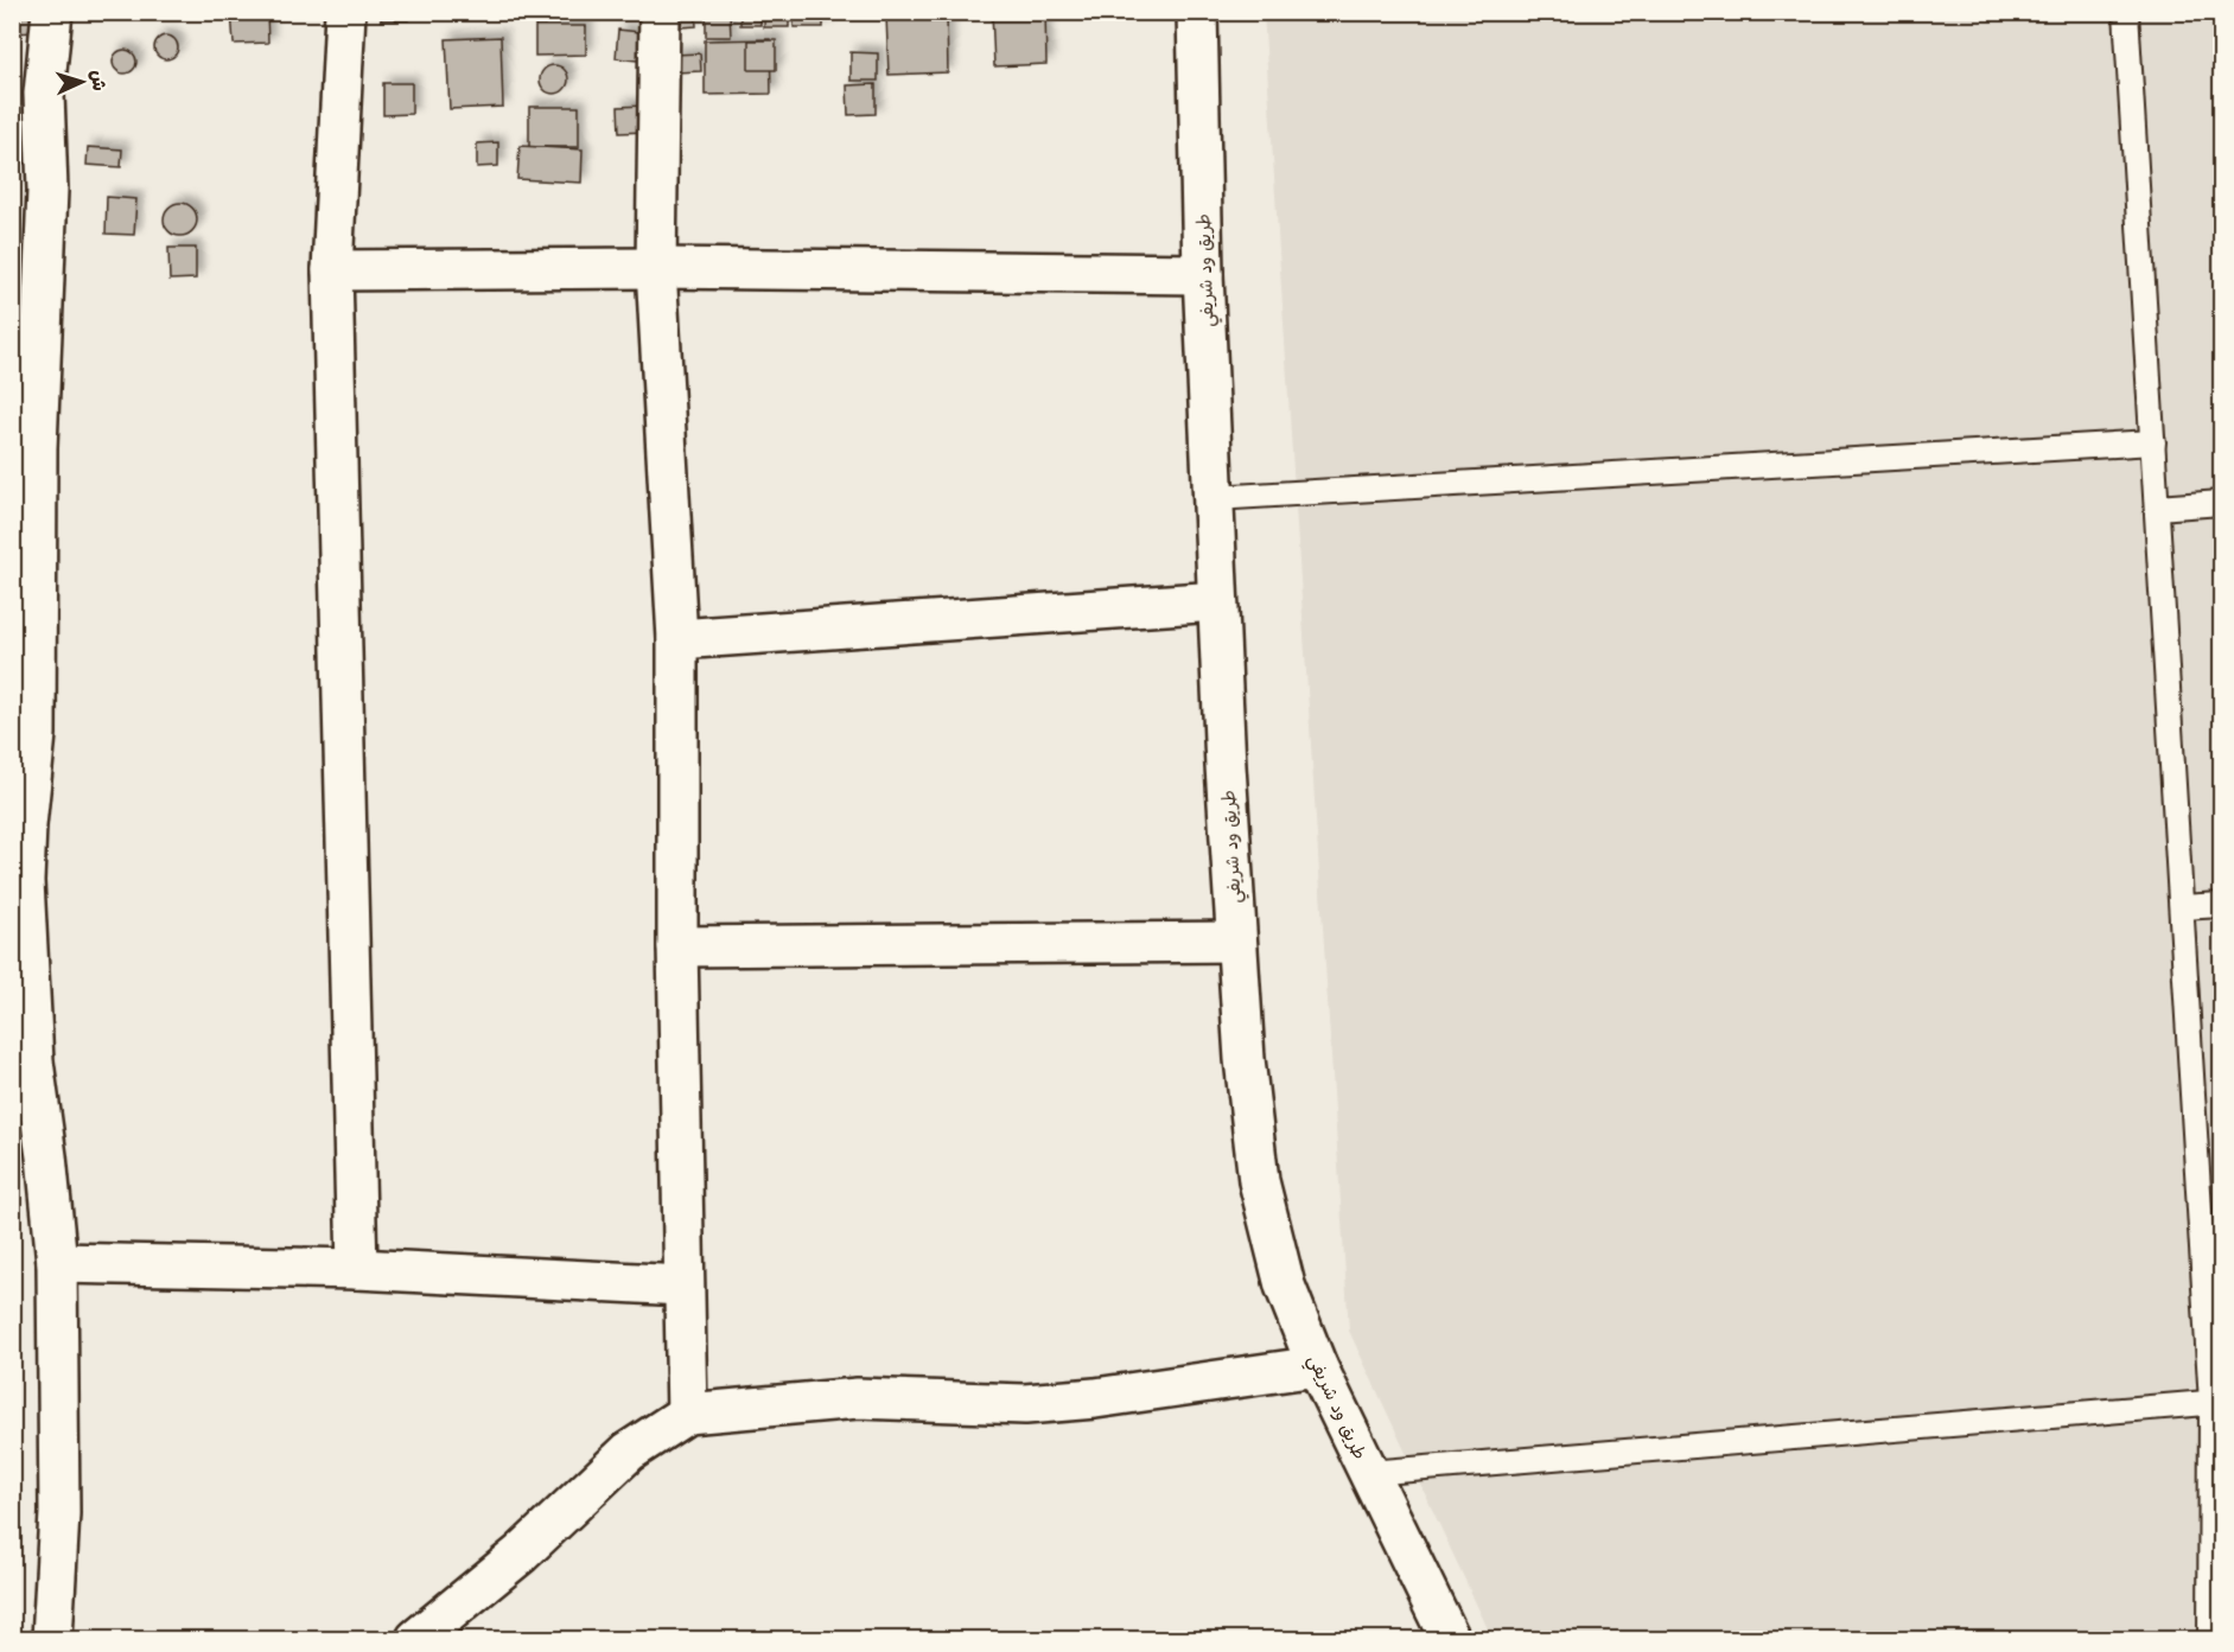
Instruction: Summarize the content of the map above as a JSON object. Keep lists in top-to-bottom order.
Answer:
{
  "streets": {
    "street": ["طريق ود شريفي"]
  },
  "north": "right"
}
